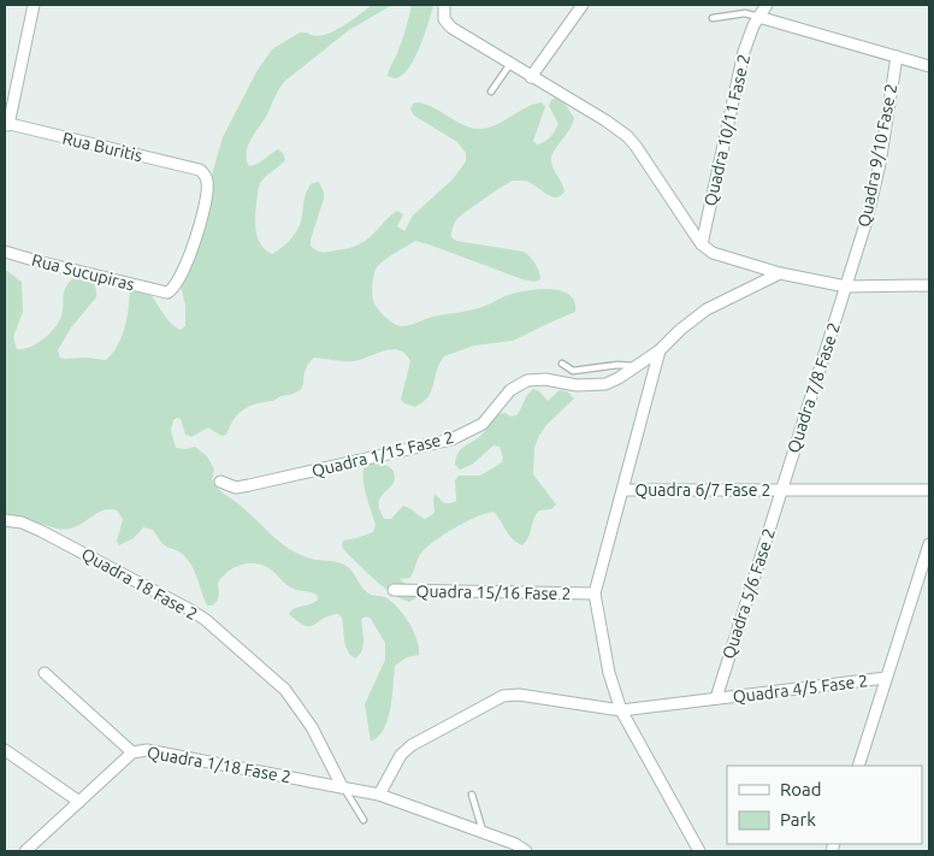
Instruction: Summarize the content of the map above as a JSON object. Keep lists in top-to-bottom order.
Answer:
{
  "streets": {
    "street": [
      "Quadra 10/11 Fase 2",
      "Rua Buritis",
      "Quadra 9/10 Fase 2",
      "Rua Sucupiras",
      "Quadra 7/8 Fase 2",
      "Quadra 1/15 Fase 2",
      "Quadra 6/7 Fase 2",
      "Quadra 18 Fase 2",
      "Quadra 15/16 Fase 2",
      "Quadra 5/6 Fase 2",
      "Quadra 4/5 Fase 2",
      "Quadra 1/18 Fase 2"
    ]
  },
  "crossings": [
    ["Rua Buritis", "Rua Sucupiras"],
    ["Quadra 9/10 Fase 2", "Quadra 7/8 Fase 2"],
    ["Quadra 7/8 Fase 2", "Quadra 6/7 Fase 2"],
    ["Quadra 7/8 Fase 2", "Quadra 5/6 Fase 2"],
    ["Quadra 6/7 Fase 2", "Quadra 5/6 Fase 2"],
    ["Quadra 18 Fase 2", "Quadra 1/18 Fase 2"],
    ["Quadra 5/6 Fase 2", "Quadra 4/5 Fase 2"],
    ["Quadra 4/5 Fase 2", "Quadra 1/18 Fase 2"]
  ],
  "legend": ["Road", "Park"]
}
